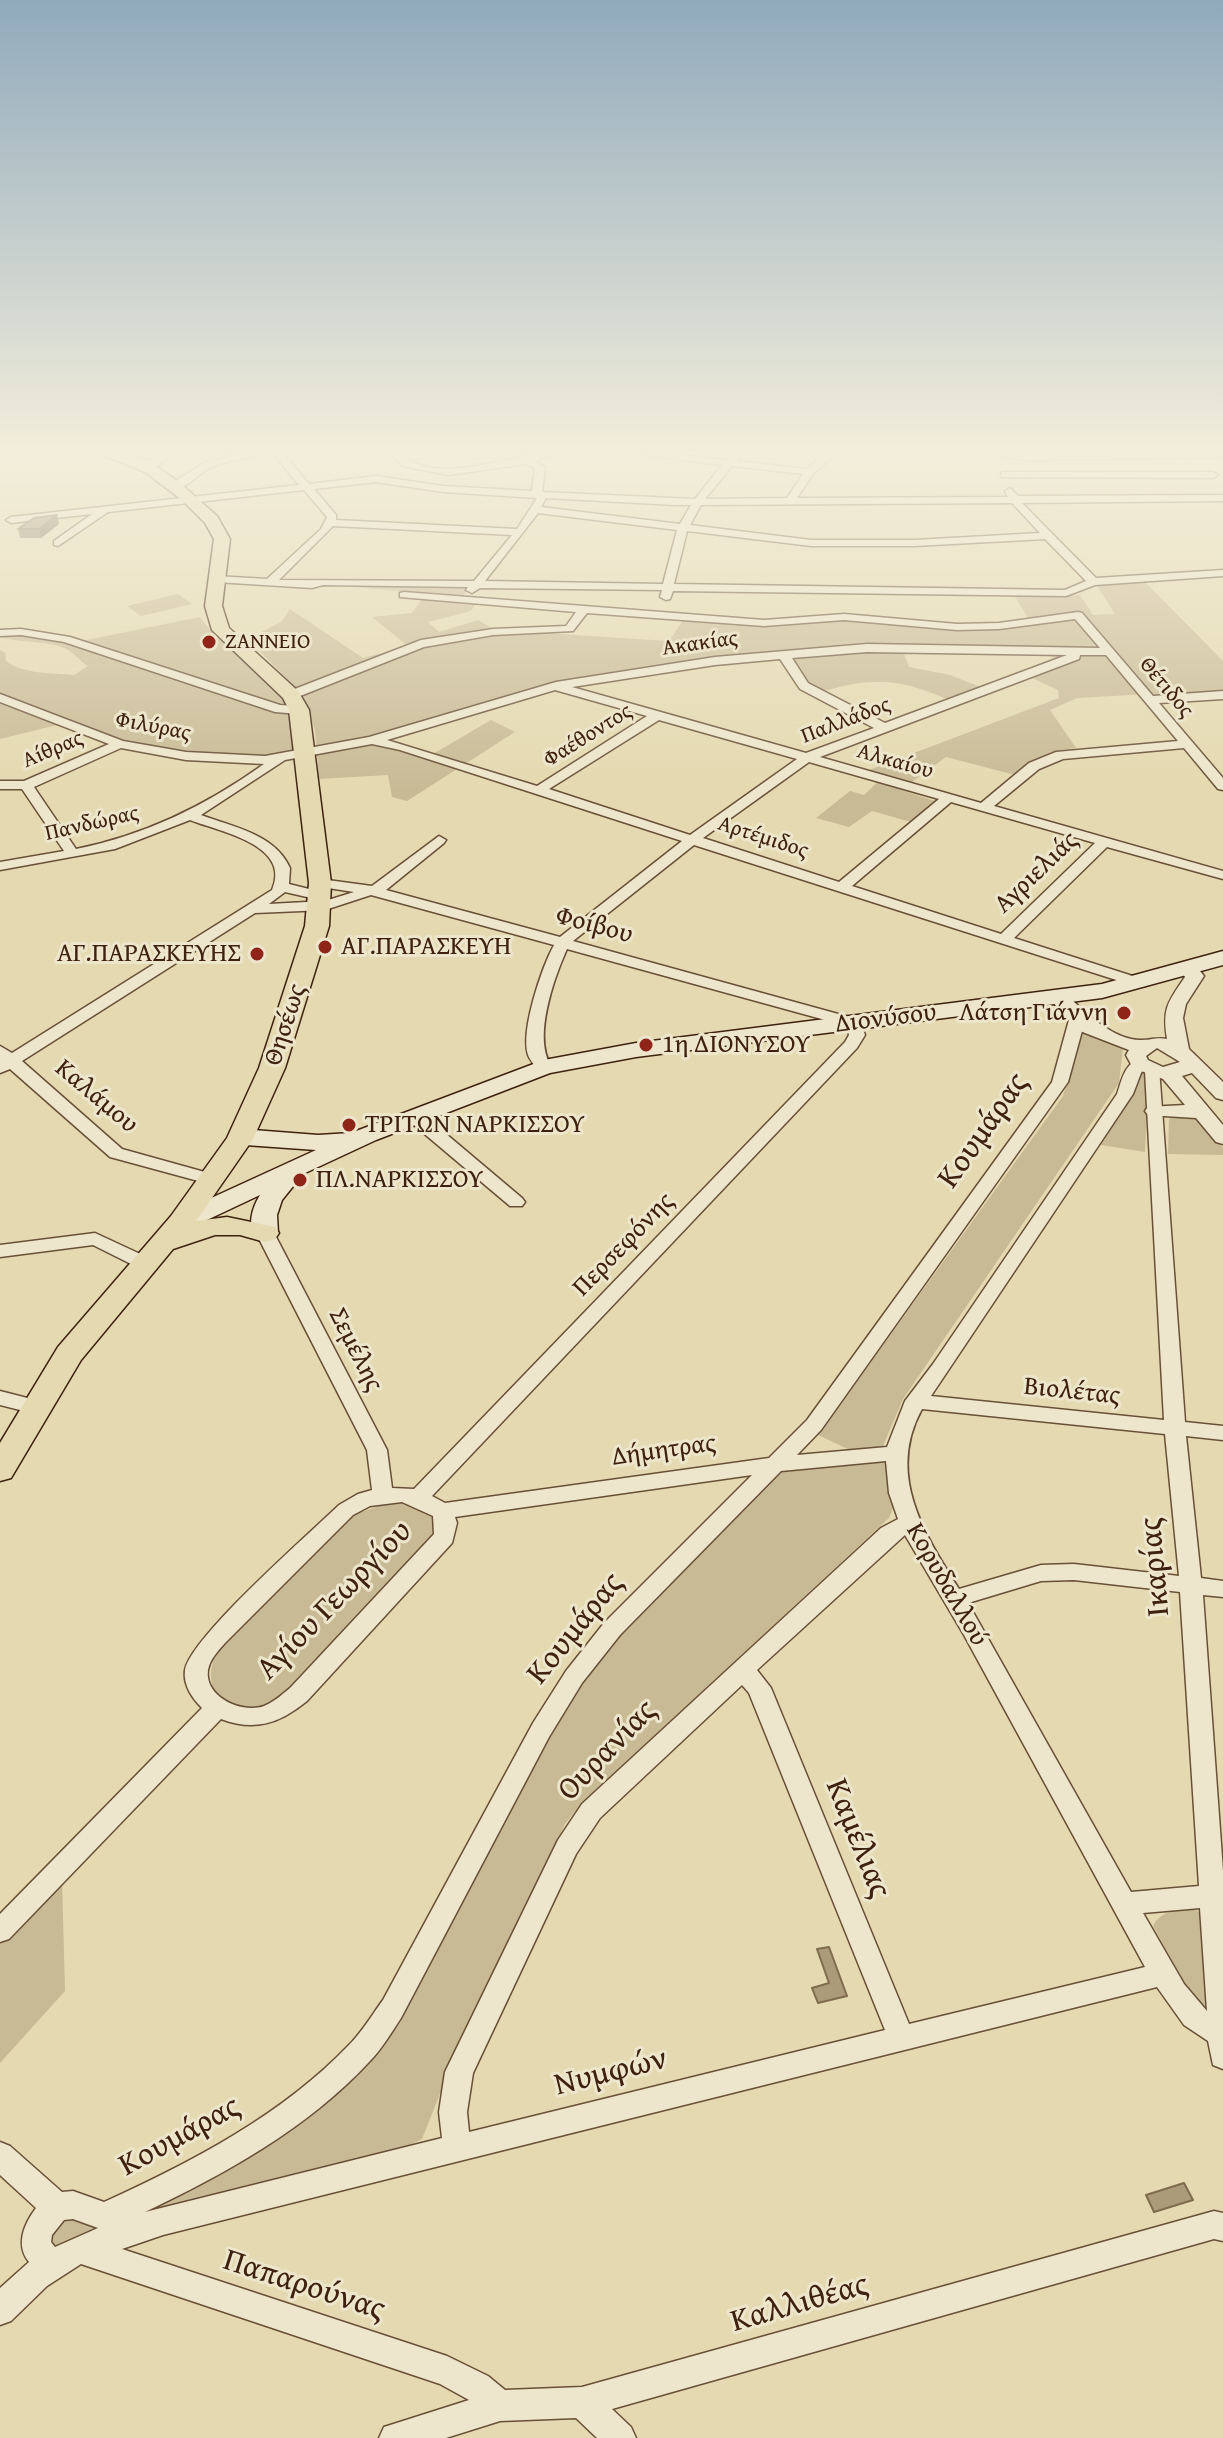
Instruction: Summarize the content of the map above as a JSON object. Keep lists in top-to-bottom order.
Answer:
{
  "streets": {
    "main road": ["Διονύσου", "Θησέως"],
    "street": [
      "Ακακίας",
      "Θέτιδος",
      "Παλλάδος",
      "Φιλύρας",
      "Φαέθοντος",
      "Αίθρας",
      "Αλκαίου",
      "Πανδώρας",
      "Αρτέμιδος",
      "Αγριελιάς",
      "Φοίβου",
      "Καλάμου",
      "Κουμάρας",
      "Περσεφόνης",
      "Σεμέλης",
      "Βιολέτας",
      "Δήμητρας",
      "Ικαρίας",
      "Κορυδαλλού",
      "Αγίου Γεωργίου",
      "Ουρανίας",
      "Καμέλιας",
      "Νυμφών",
      "Παπαρούνας",
      "Καλλιθέας"
    ]
  },
  "crossings": [
    ["Ακακίας", "Θέτιδος"],
    ["Ακακίας", "Παλλάδος"],
    ["Ακακίας", "Φιλύρας"],
    ["Ακακίας", "Αλκαίου"],
    ["Ακακίας", "Αρτέμιδος"],
    ["Ακακίας", "Θησέως"],
    ["Παλλάδος", "Αλκαίου"],
    ["Παλλάδος", "Αρτέμιδος"],
    ["Παλλάδος", "Φοίβου"],
    ["Φιλύρας", "Αίθρας"],
    ["Φιλύρας", "Πανδώρας"],
    ["Φιλύρας", "Θησέως"],
    ["Φαέθοντος", "Αλκαίου"],
    ["Φαέθοντος", "Αρτέμιδος"],
    ["Αλκαίου", "Αγριελιάς"],
    ["Αρτέμιδος", "Αγριελιάς"],
    ["Αρτέμιδος", "Διονύσου"],
    ["Φοίβου", "Διονύσου"],
    ["Φοίβου", "Θησέως"],
    ["Φοίβου", "Περσεφόνης"],
    ["Διονύσου", "Θησέως"],
    ["Διονύσου", "Περσεφόνης"],
    ["Θησέως", "Καλάμου"],
    ["Κουμάρας", "Δήμητρας"],
    ["Περσεφόνης", "Αγίου Γεωργίου"],
    ["Σεμέλης", "Αγίου Γεωργίου"],
    ["Βιολέτας", "Ικαρίας"],
    ["Βιολέτας", "Κορυδαλλού"],
    ["Δήμητρας", "Κορυδαλλού"],
    ["Δήμητρας", "Αγίου Γεωργίου"],
    ["Ικαρίας", "Κορυδαλλού"],
    ["Κορυδαλλού", "Ουρανίας"],
    ["Κορυδαλλού", "Νυμφών"],
    ["Ουρανίας", "Καμέλιας"],
    ["Ουρανίας", "Νυμφών"],
    ["Καμέλιας", "Νυμφών"],
    ["Νυμφών", "Παπαρούνας"],
    ["Παπαρούνας", "Καλλιθέας"]
  ],
  "places": [
    "ΖΑΝΝΕΙΟ",
    "ΑΓ.ΠΑΡΑΣΚΕΥΗ",
    "ΑΓ.ΠΑΡΑΣΚΕΥΗΣ",
    "Λάτση Γιάννη",
    "1η ΔΙΟΝΥΣΟΥ",
    "ΤΡΙΤΩΝ ΝΑΡΚΙΣΣΟΥ",
    "ΠΛ.ΝΑΡΚΙΣΣΟΥ"
  ]
}
